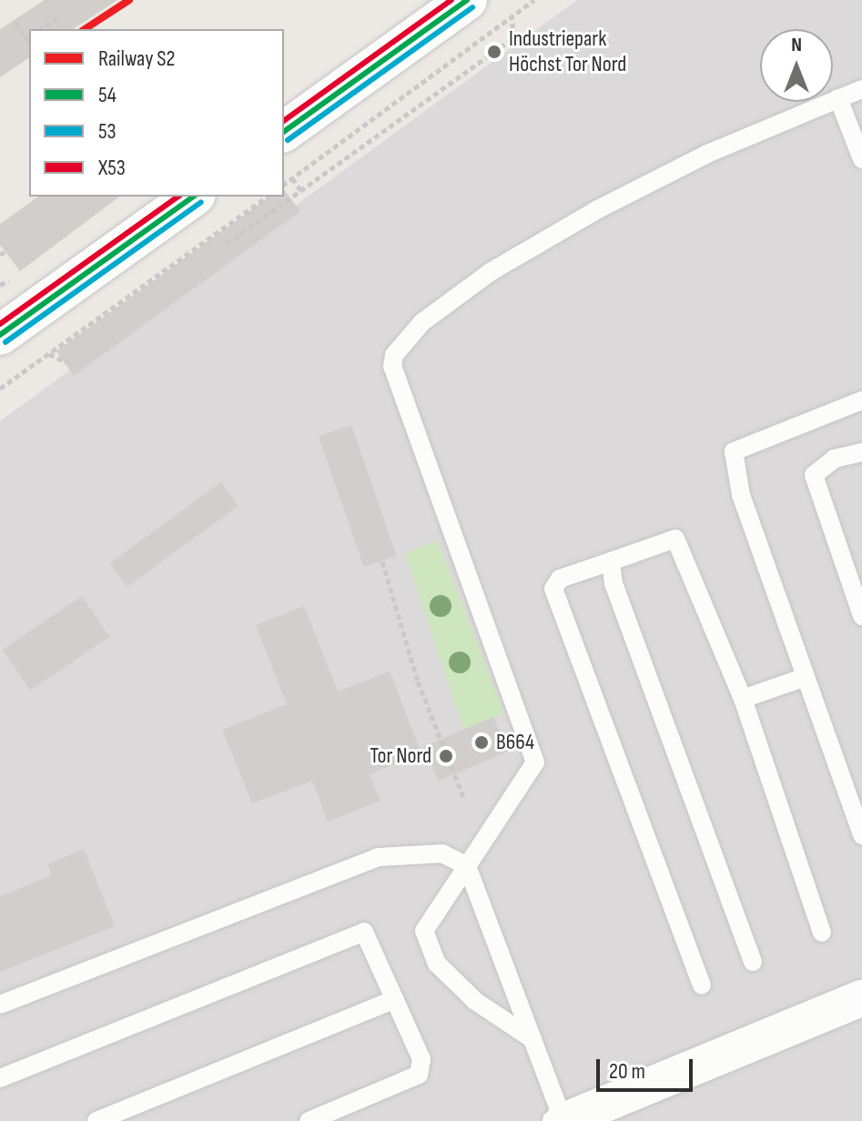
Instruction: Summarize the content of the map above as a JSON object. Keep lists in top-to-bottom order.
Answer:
{
  "places": ["Industriepark Höchst Tor Nord", "B664", "Tor Nord"],
  "lines": [
    "rail line S2",
    "transit line 54",
    "transit line X53",
    "transit line 53"
  ],
  "legend": [
    "Railway S2",
    "54",
    "53",
    "X53"
  ],
  "scale_bar": "20 m",
  "north": "top"
}
